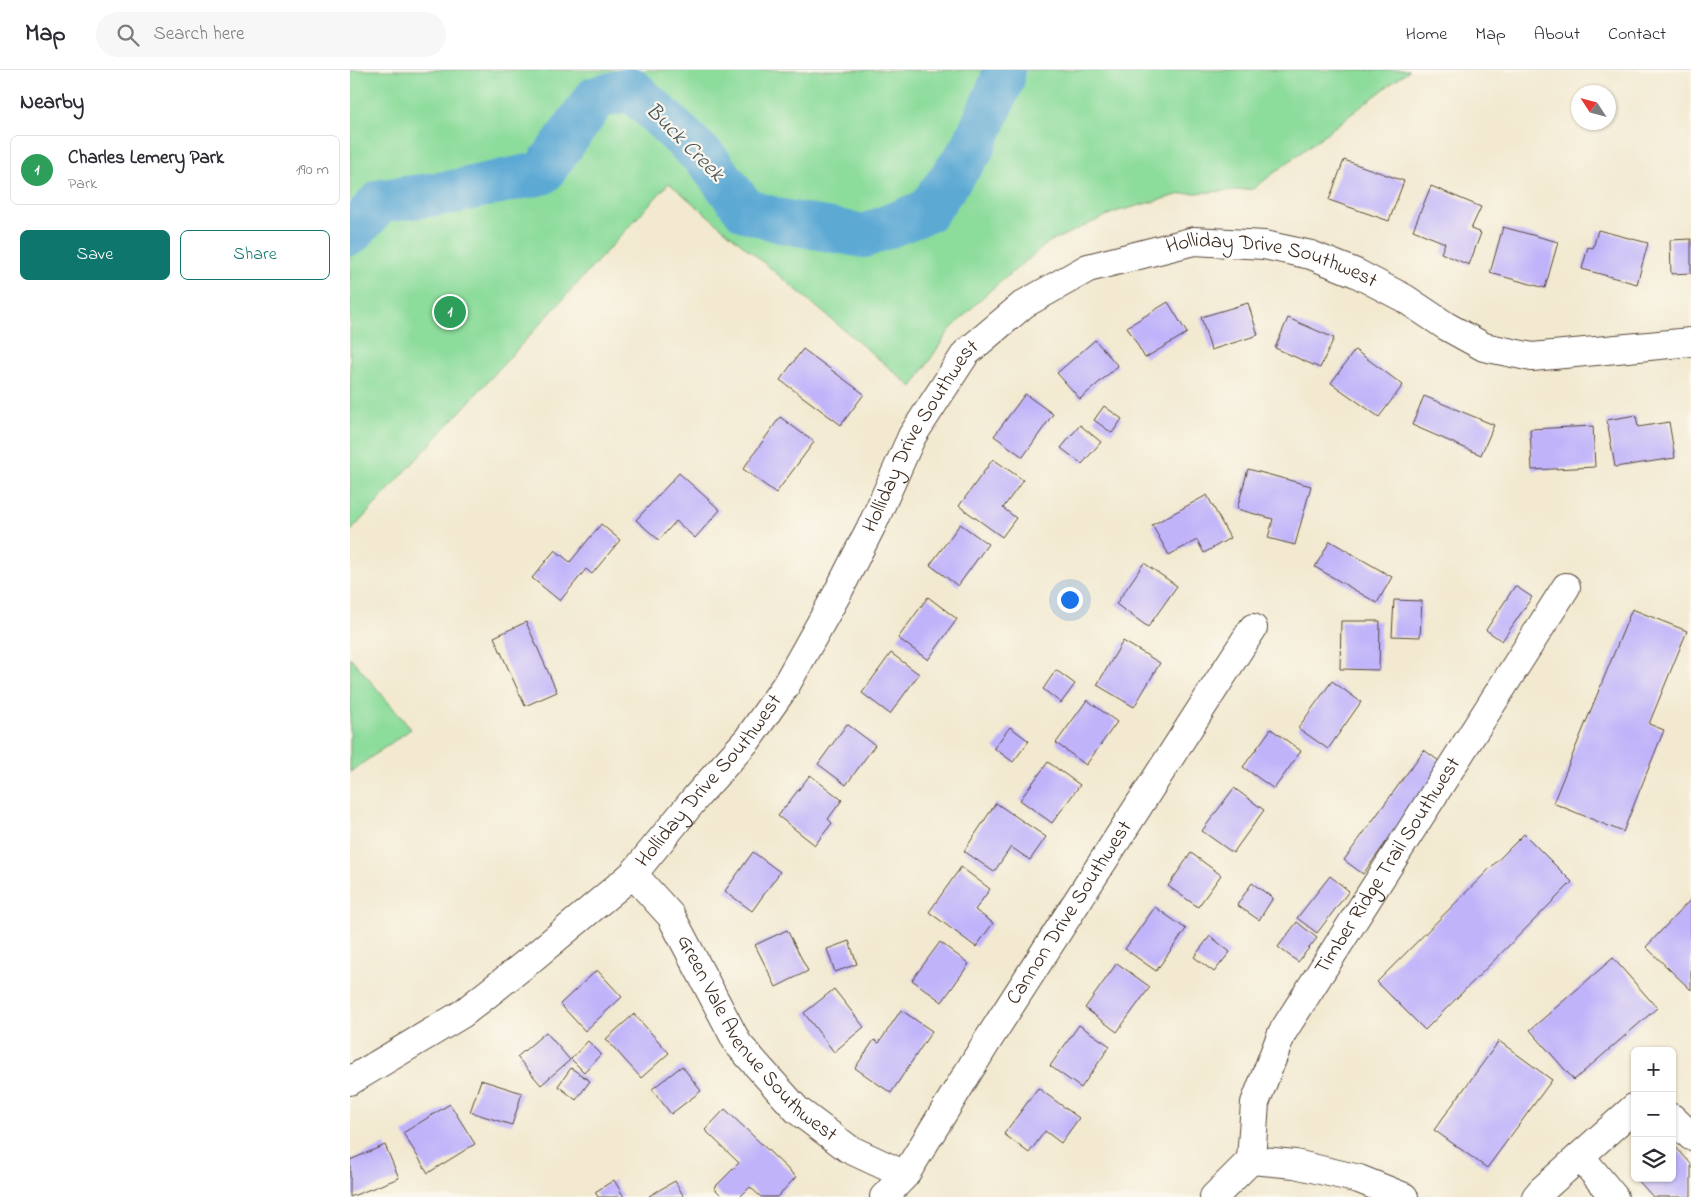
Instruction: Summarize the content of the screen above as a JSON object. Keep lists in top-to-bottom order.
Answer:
{
  "streets": {
    "street": [
      "Holliday Drive Southwest",
      "Timber Ridge Trail Southwest",
      "Cannon Drive Southwest",
      "Green Vale Avenue Southwest"
    ]
  },
  "crossings": [
    ["Holliday Drive Southwest", "Green Vale Avenue Southwest"],
    ["Cannon Drive Southwest", "Green Vale Avenue Southwest"]
  ],
  "water": ["Buck Creek"],
  "north": "top left",
  "page": {
    "header": "Map",
    "search": "Search here",
    "nav": [
      "Home",
      "Map",
      "About",
      "Contact"
    ],
    "heading": "Nearby",
    "list": [
      {
        "mark": "1",
        "name": "Charles Lemery Park",
        "note": "Park",
        "value": "190 m"
      }
    ],
    "buttons": ["Save", "Share"],
    "pins": "1",
    "map_buttons": ["+", "−"]
  }
}
